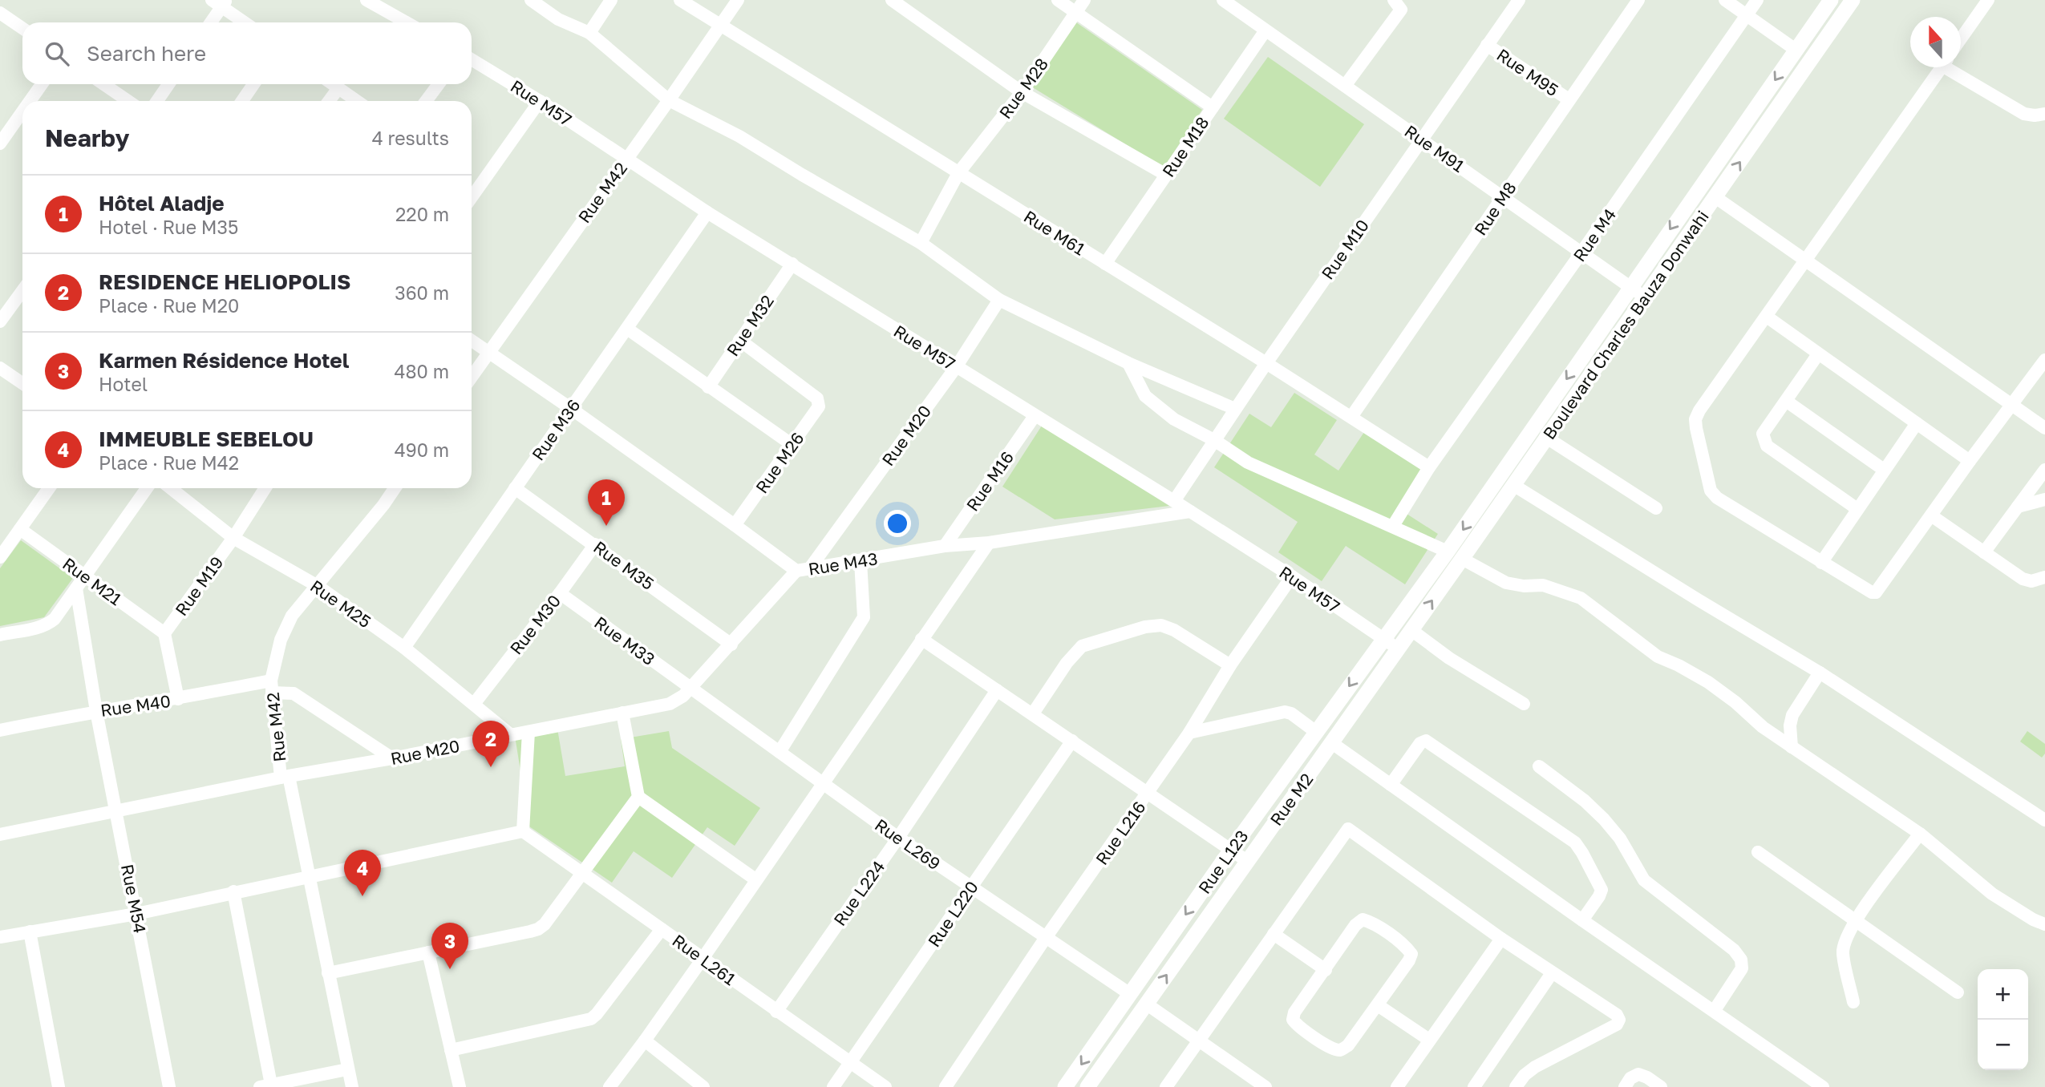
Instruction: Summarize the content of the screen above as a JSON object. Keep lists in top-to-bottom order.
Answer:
{
  "streets": {
    "main road": ["Boulevard Charles Bauza Donwahi", "Rue M2", "Rue L123"],
    "street": [
      "Rue M95",
      "Rue M28",
      "Rue M57",
      "Rue M18",
      "Rue M91",
      "Rue M42",
      "Rue M8",
      "Rue M61",
      "Rue M4",
      "Rue M10",
      "Rue M32",
      "Rue M36",
      "Rue M20",
      "Rue M26",
      "Rue M16",
      "Rue M43",
      "Rue M35",
      "Rue M21",
      "Rue M19",
      "Rue M25",
      "Rue M30",
      "Rue M33",
      "Rue M40",
      "Rue L216",
      "Rue L269",
      "Rue L224",
      "Rue M54",
      "Rue L220",
      "Rue L261"
    ]
  },
  "crossings": [
    ["Rue M95", "Rue M8"],
    ["Rue M95", "Rue M10"],
    ["Rue M28", "Rue M61"],
    ["Rue M57", "Rue M42"],
    ["Rue M57", "Rue M10"],
    ["Rue M57", "Boulevard Charles Bauza Donwahi"],
    ["Rue M57", "Rue M32"],
    ["Rue M57", "Rue M36"],
    ["Rue M57", "Rue M20"],
    ["Rue M57", "Rue M16"],
    ["Rue M57", "Rue M43"],
    ["Rue M57", "Rue M2"],
    ["Rue M57", "Rue L216"],
    ["Rue M57", "Rue L123"],
    ["Rue M18", "Rue M91"],
    ["Rue M18", "Rue M61"],
    ["Rue M91", "Rue M8"],
    ["Rue M91", "Rue M4"],
    ["Rue M91", "Rue M10"],
    ["Rue M91", "Boulevard Charles Bauza Donwahi"],
    ["Rue M42", "Rue M61"],
    ["Rue M42", "Rue M20"],
    ["Rue M42", "Rue M43"],
    ["Rue M42", "Rue M25"],
    ["Rue M42", "Rue M40"],
    ["Rue M8", "Rue M61"],
    ["Rue M61", "Rue M4"],
    ["Rue M61", "Rue M10"],
    ["Boulevard Charles Bauza Donwahi", "Rue M2"],
    ["Boulevard Charles Bauza Donwahi", "Rue L123"],
    ["Rue M32", "Rue M26"],
    ["Rue M36", "Rue M43"],
    ["Rue M36", "Rue M35"],
    ["Rue M36", "Rue M25"],
    ["Rue M20", "Rue M43"],
    ["Rue M20", "Rue M35"],
    ["Rue M20", "Rue M25"],
    ["Rue M20", "Rue M33"],
    ["Rue M20", "Rue L269"],
    ["Rue M20", "Rue M54"],
    ["Rue M26", "Rue M43"],
    ["Rue M16", "Rue M43"],
    ["Rue M35", "Rue M30"],
    ["Rue M21", "Rue M19"],
    ["Rue M19", "Rue M25"],
    ["Rue M19", "Rue M40"],
    ["Rue M25", "Rue M30"],
    ["Rue M30", "Rue M33"],
    ["Rue M33", "Rue L269"],
    ["Rue M40", "Rue M54"],
    ["Rue L216", "Rue L269"],
    ["Rue L269", "Rue L123"],
    ["Rue L269", "Rue L224"],
    ["Rue L269", "Rue L220"],
    ["Rue L224", "Rue L261"],
    ["Rue L220", "Rue L261"]
  ],
  "one_way": ["Rue L123"],
  "north": "top",
  "page": {
    "search": "Search here",
    "heading": ["Nearby", "4 results"],
    "list": [
      {
        "mark": "1",
        "name": "Hôtel Aladje",
        "note": "Hotel · Rue M35",
        "value": "220 m"
      },
      {
        "mark": "2",
        "name": "RESIDENCE HELIOPOLIS",
        "note": "Place · Rue M20",
        "value": "360 m"
      },
      {
        "mark": "3",
        "name": "Karmen Résidence Hotel",
        "note": "Hotel",
        "value": "480 m"
      },
      {
        "mark": "4",
        "name": "IMMEUBLE SEBELOU",
        "note": "Place · Rue M42",
        "value": "490 m"
      }
    ],
    "pins": [
      "1",
      "2",
      "4",
      "3"
    ],
    "map_buttons": ["+", "−"]
  }
}
